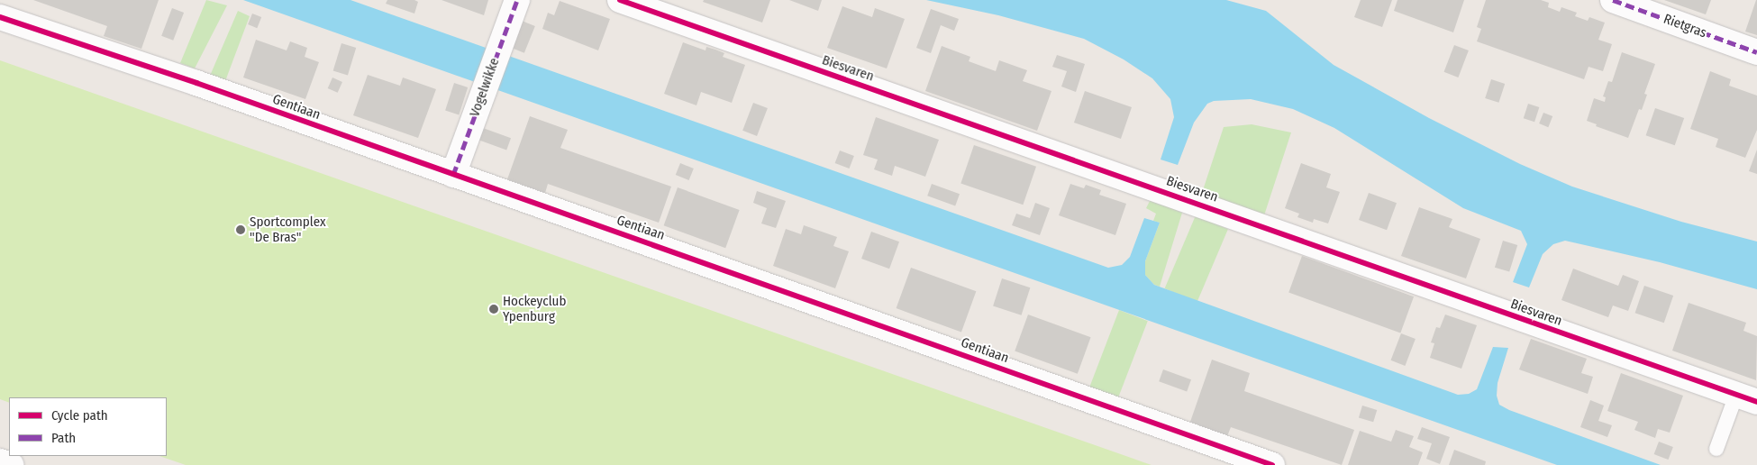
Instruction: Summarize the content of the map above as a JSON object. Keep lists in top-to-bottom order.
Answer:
{
  "streets": {
    "street": [
      "Rietgras",
      "Biesvaren",
      "Vogelwikke",
      "Gentiaan"
    ]
  },
  "crossings": [
    ["Vogelwikke", "Gentiaan"]
  ],
  "places": ["Sportcomplex \"De Bras\"", "Hockeyclub Ypenburg"],
  "legend": ["Cycle path", "Path"]
}
